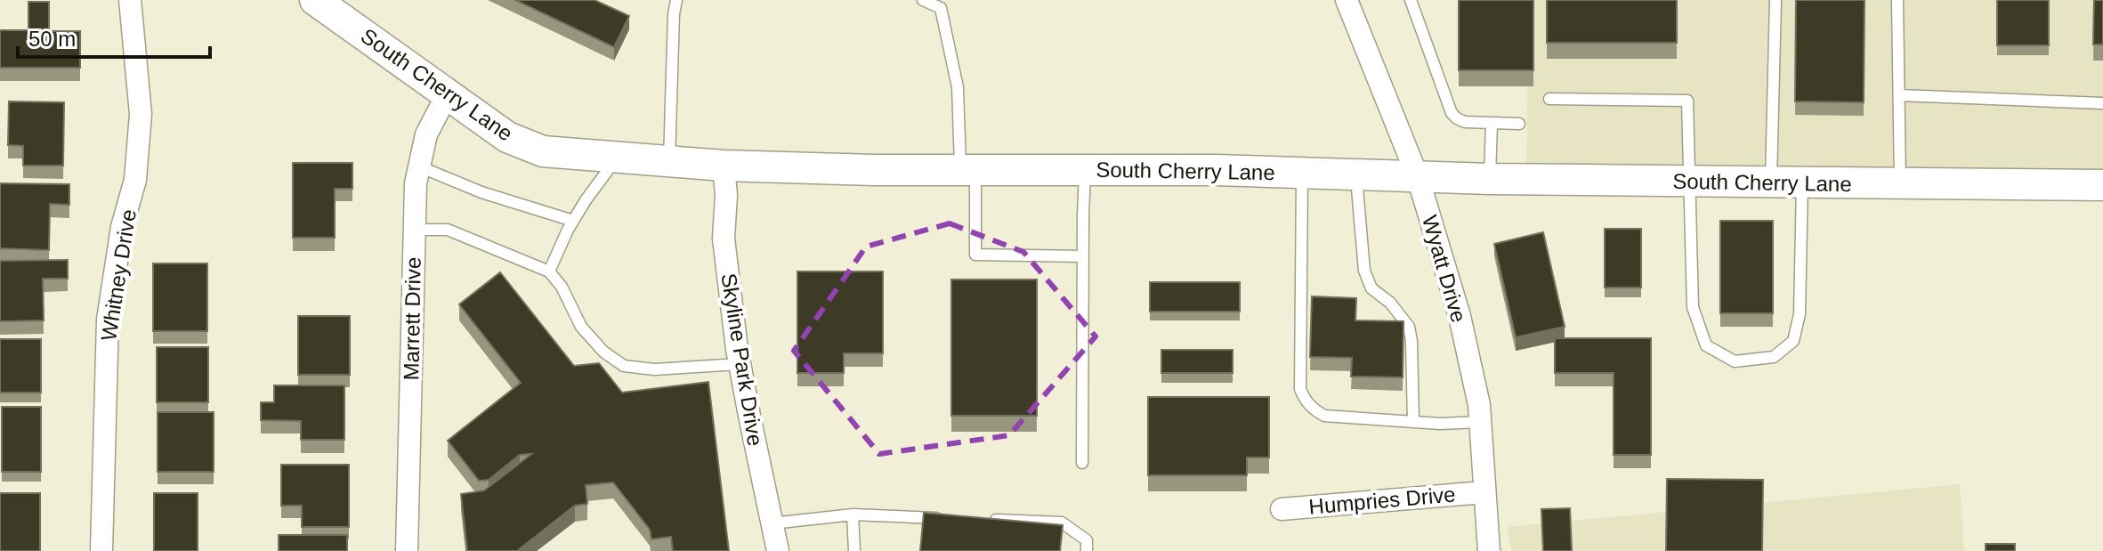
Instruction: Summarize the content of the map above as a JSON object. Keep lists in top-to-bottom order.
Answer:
{
  "streets": {
    "street": [
      "South Cherry Lane",
      "Wyatt Drive",
      "Whitney Drive",
      "Marrett Drive",
      "Skyline Park Drive",
      "Humpries Drive"
    ]
  },
  "crossings": [
    ["South Cherry Lane", "Wyatt Drive"],
    ["South Cherry Lane", "Marrett Drive"],
    ["South Cherry Lane", "Skyline Park Drive"],
    ["Wyatt Drive", "Humpries Drive"]
  ],
  "scale_bar": "50 m"
}
